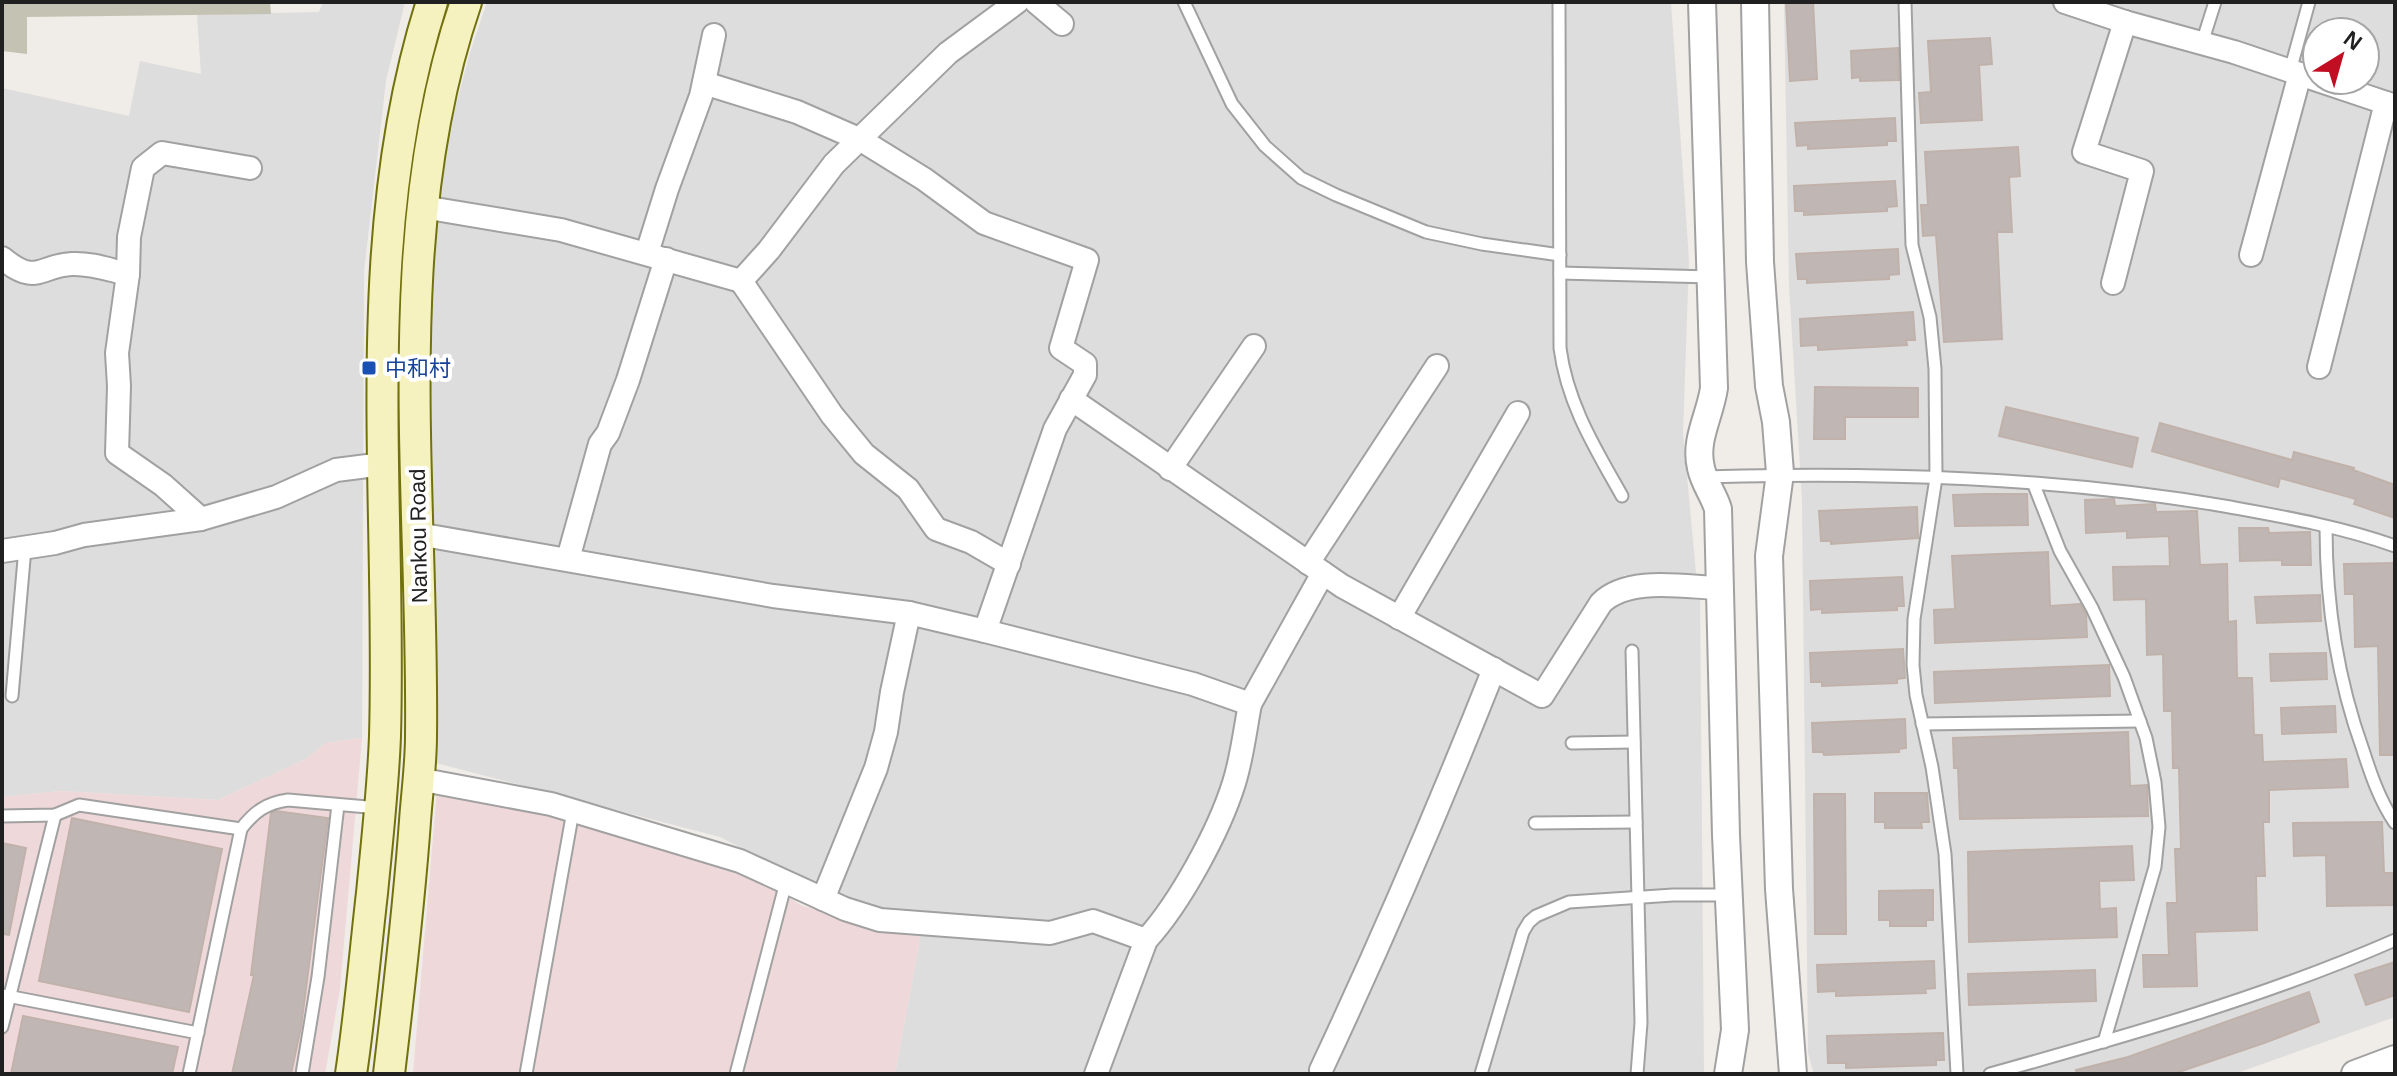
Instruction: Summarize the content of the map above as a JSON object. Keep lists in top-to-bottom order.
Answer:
{
  "streets": {
    "main road": ["Nankou Road"]
  },
  "places": {
    "transit": ["中和村"]
  },
  "north": "top right"
}
